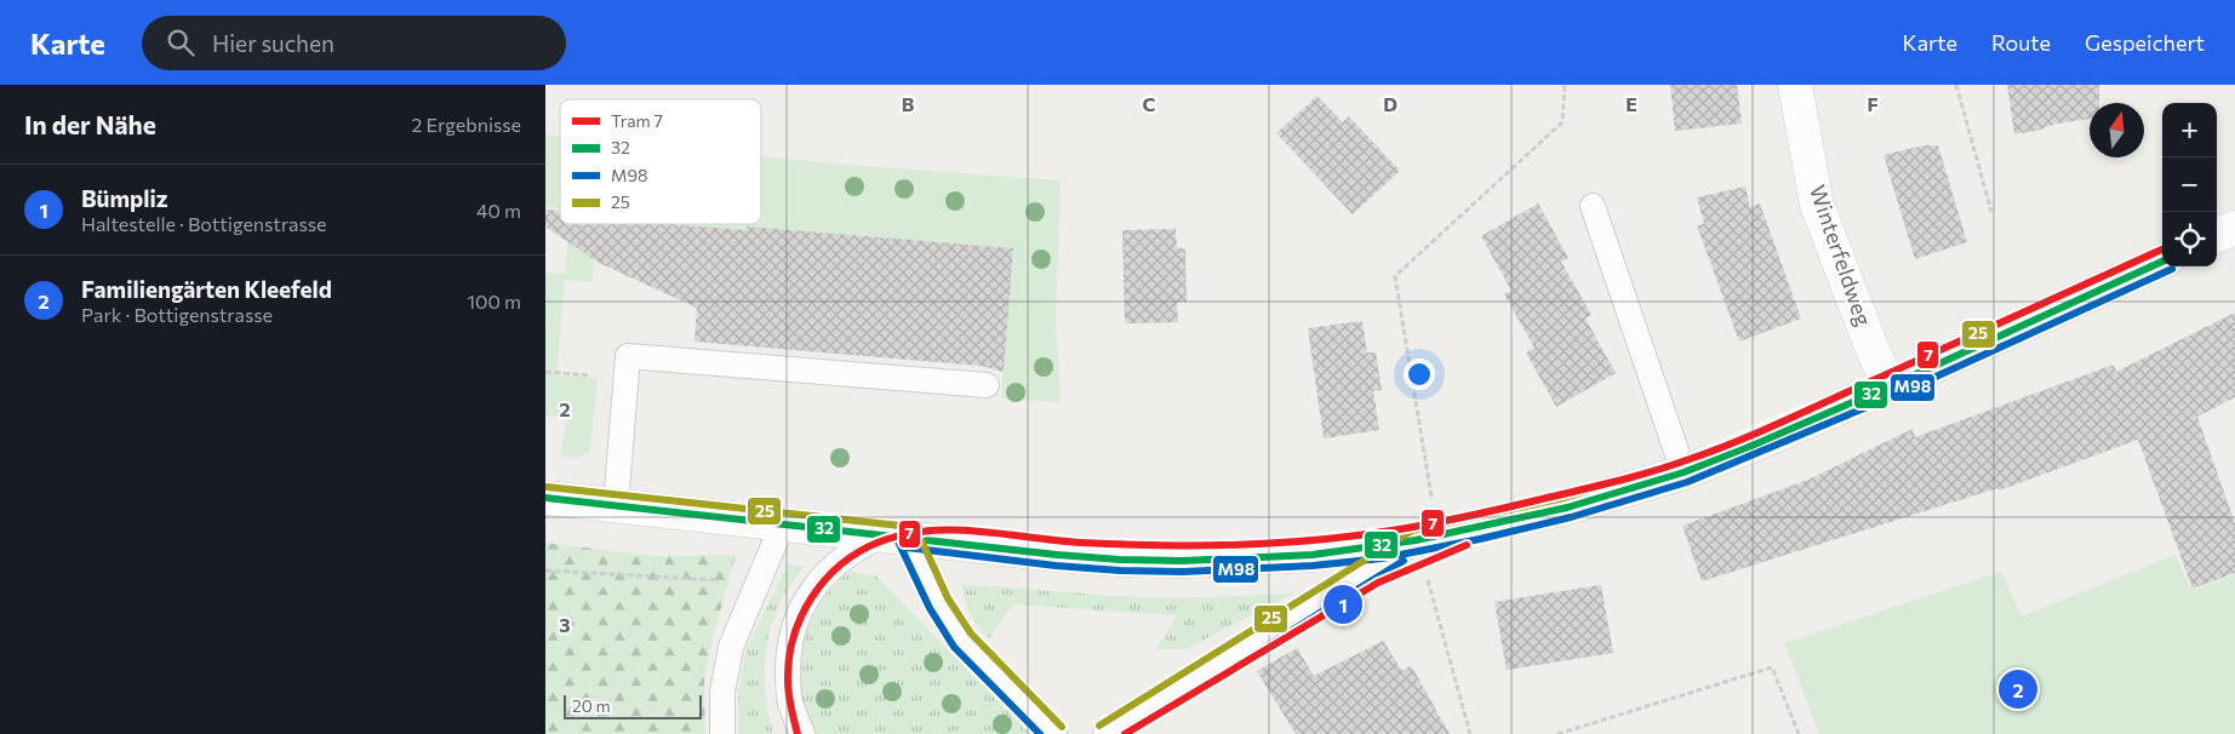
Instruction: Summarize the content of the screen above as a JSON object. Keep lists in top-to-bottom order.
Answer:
{
  "streets": {
    "street": ["Winterfeldweg"]
  },
  "lines": [
    "tram line 7",
    "transit line 25",
    "transit line 32",
    "transit line M98"
  ],
  "legend": [
    "Tram 7",
    "32",
    "M98",
    "25"
  ],
  "scale_bar": "20 m",
  "north": "top",
  "page": {
    "header": "Karte",
    "search": "Hier suchen",
    "nav": ["Karte", "Route", "Gespeichert"],
    "heading": ["In der Nähe", "2 Ergebnisse"],
    "map_buttons": ["+", "−"],
    "list": [
      {
        "mark": "1",
        "name": "Bümpliz",
        "note": "Haltestelle · Bottigenstrasse",
        "value": "40 m"
      },
      {
        "mark": "2",
        "name": "Familiengärten Kleefeld",
        "note": "Park · Bottigenstrasse",
        "value": "100 m"
      }
    ],
    "pins": ["1", "2"],
    "scale": "20 m"
  },
  "grid": {
    "columns": [
      "B",
      "C",
      "D",
      "E",
      "F"
    ],
    "rows": ["2", "3"]
  }
}
